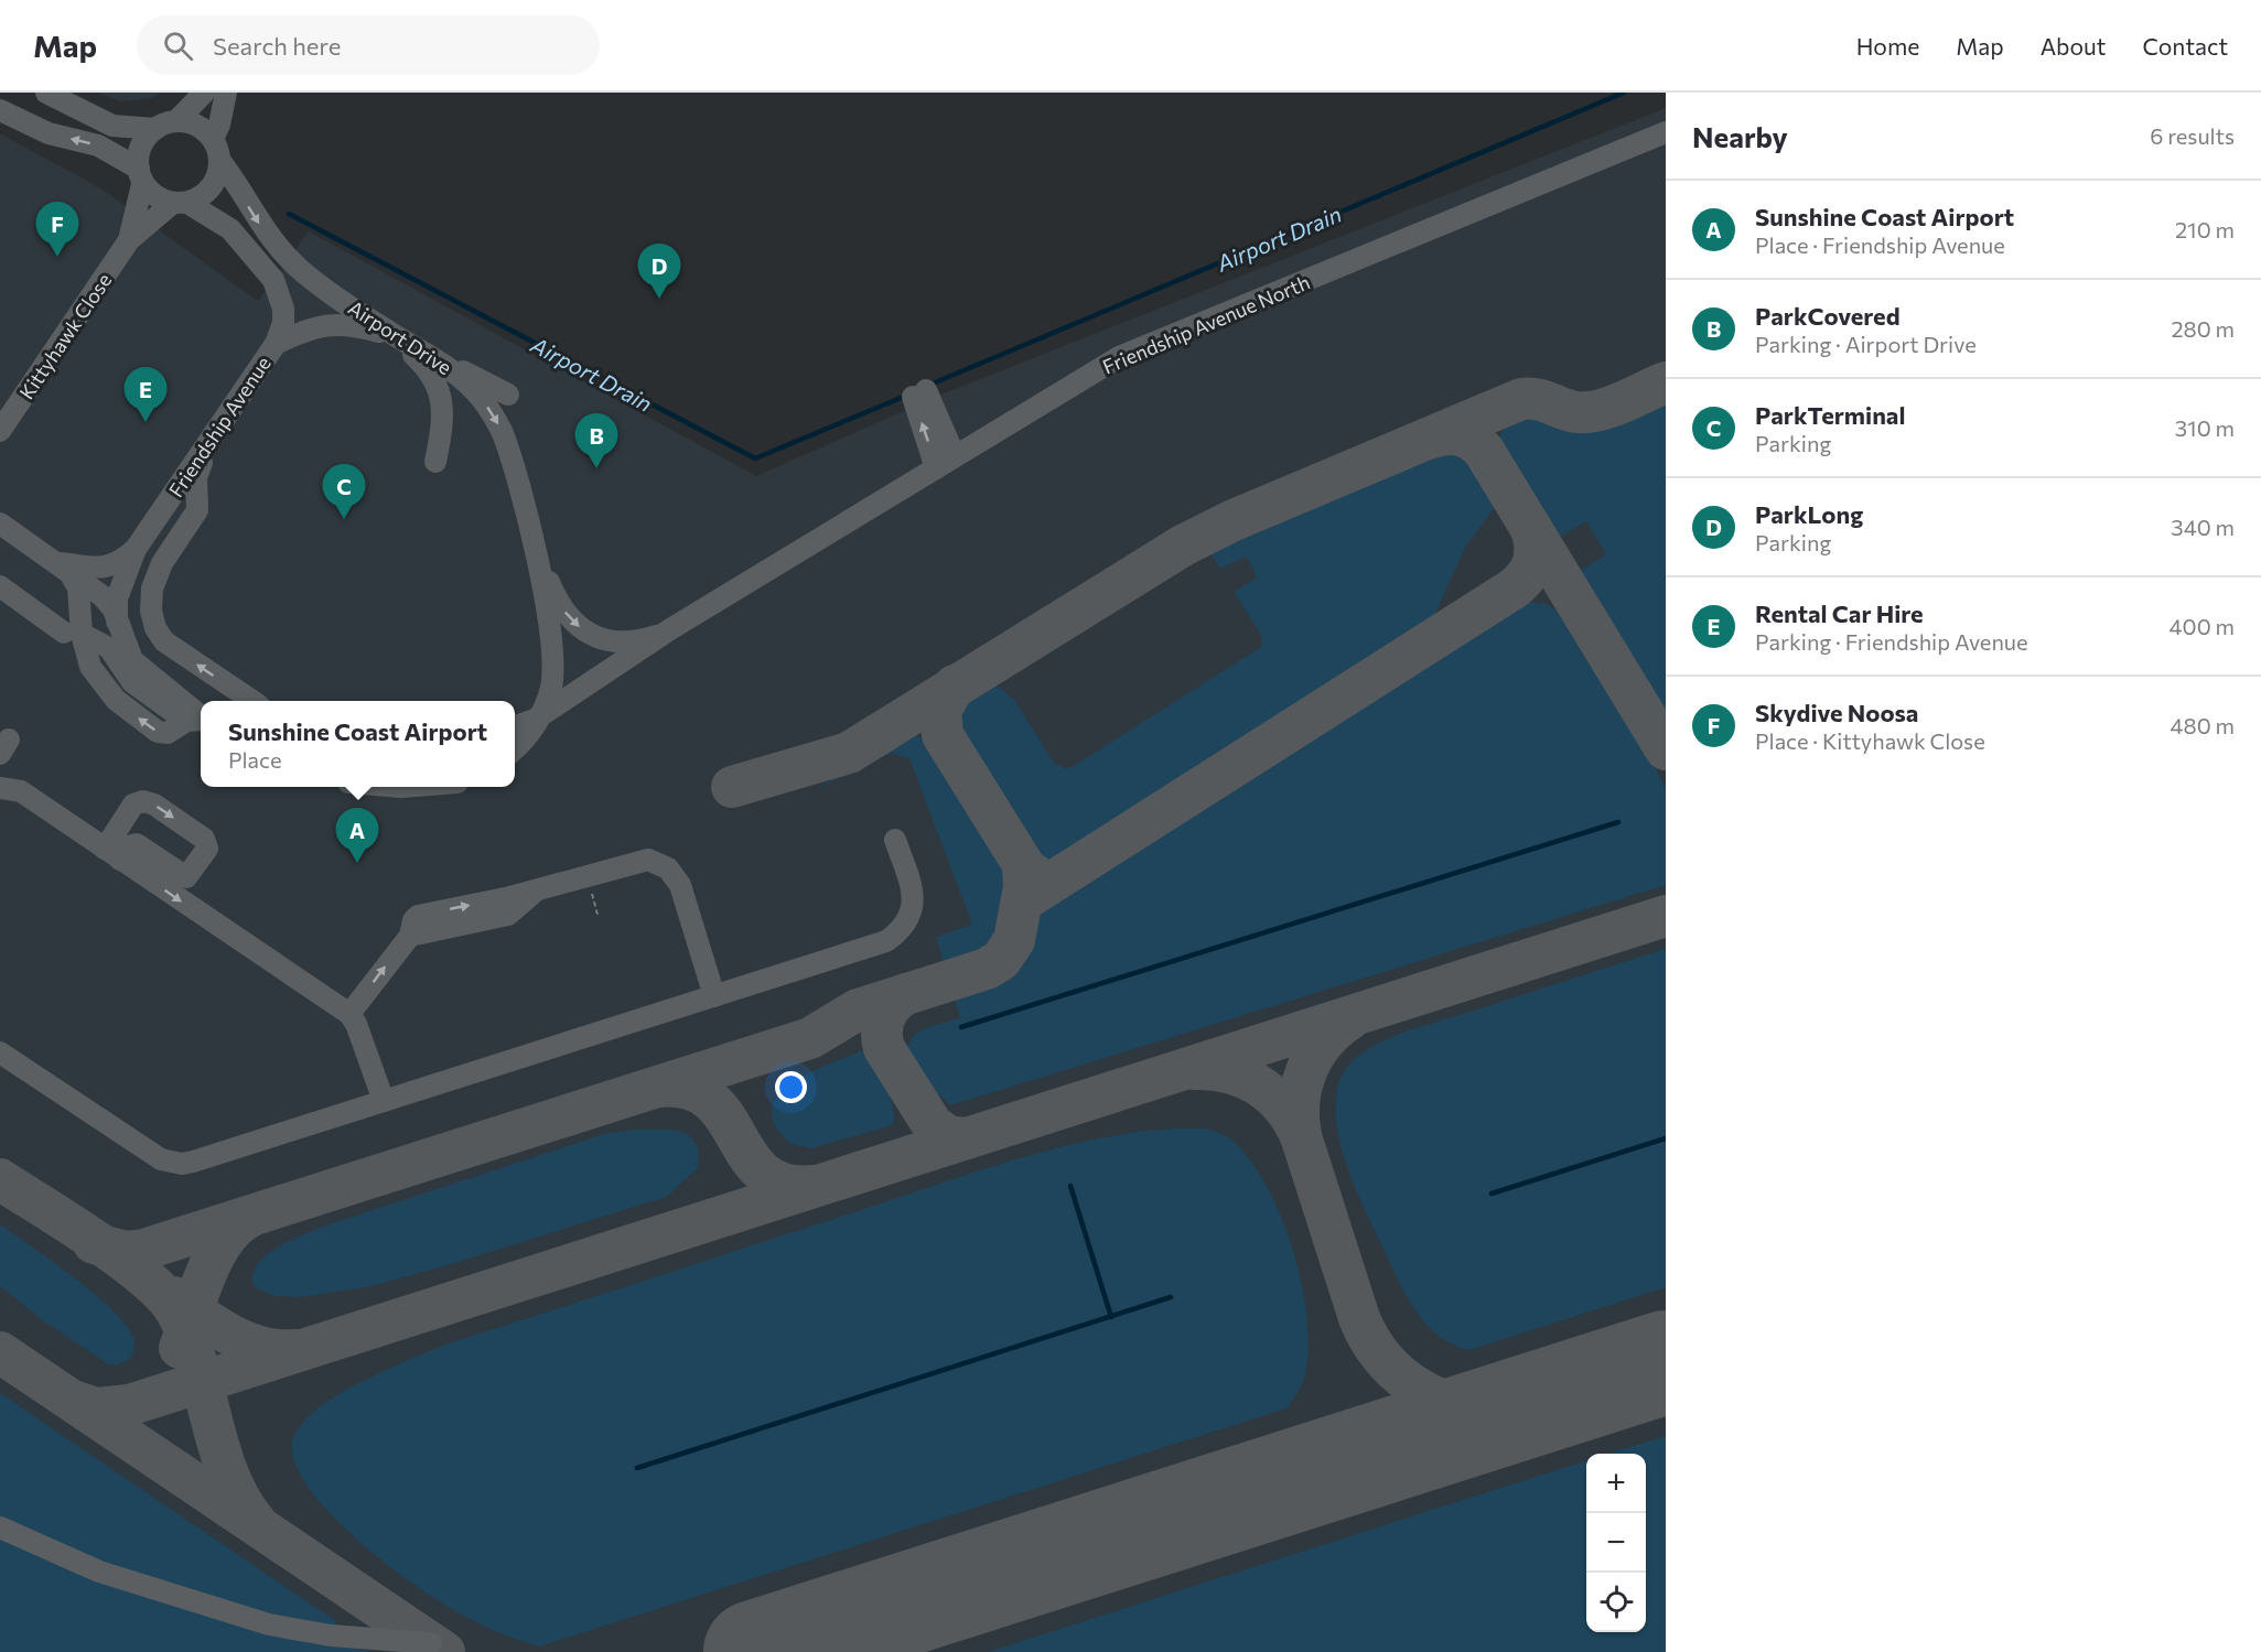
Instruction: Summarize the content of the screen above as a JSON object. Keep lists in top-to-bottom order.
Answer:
{
  "streets": {
    "street": [
      "Friendship Avenue North",
      "Kittyhawk Close",
      "Airport Drive",
      "Friendship Avenue"
    ]
  },
  "crossings": [
    ["Friendship Avenue North", "Airport Drive"],
    ["Kittyhawk Close", "Airport Drive"],
    ["Airport Drive", "Friendship Avenue"]
  ],
  "one_way": ["Airport Drive"],
  "water": ["Airport Drain"],
  "page": {
    "header": "Map",
    "search": "Search here",
    "nav": [
      "Home",
      "Map",
      "About",
      "Contact"
    ],
    "heading": ["Nearby", "6 results"],
    "list": [
      {
        "mark": "A",
        "name": "Sunshine Coast Airport",
        "note": "Place · Friendship Avenue",
        "value": "210 m"
      },
      {
        "mark": "B",
        "name": "ParkCovered",
        "note": "Parking · Airport Drive",
        "value": "280 m"
      },
      {
        "mark": "C",
        "name": "ParkTerminal",
        "note": "Parking",
        "value": "310 m"
      },
      {
        "mark": "D",
        "name": "ParkLong",
        "note": "Parking",
        "value": "340 m"
      },
      {
        "mark": "E",
        "name": "Rental Car Hire",
        "note": "Parking · Friendship Avenue",
        "value": "400 m"
      },
      {
        "mark": "F",
        "name": "Skydive Noosa",
        "note": "Place · Kittyhawk Close",
        "value": "480 m"
      }
    ],
    "pins": [
      "F",
      "D",
      "E",
      "B",
      "C",
      "A"
    ],
    "popup": ["Sunshine Coast Airport", "Place"],
    "map_buttons": ["+", "−"]
  }
}
